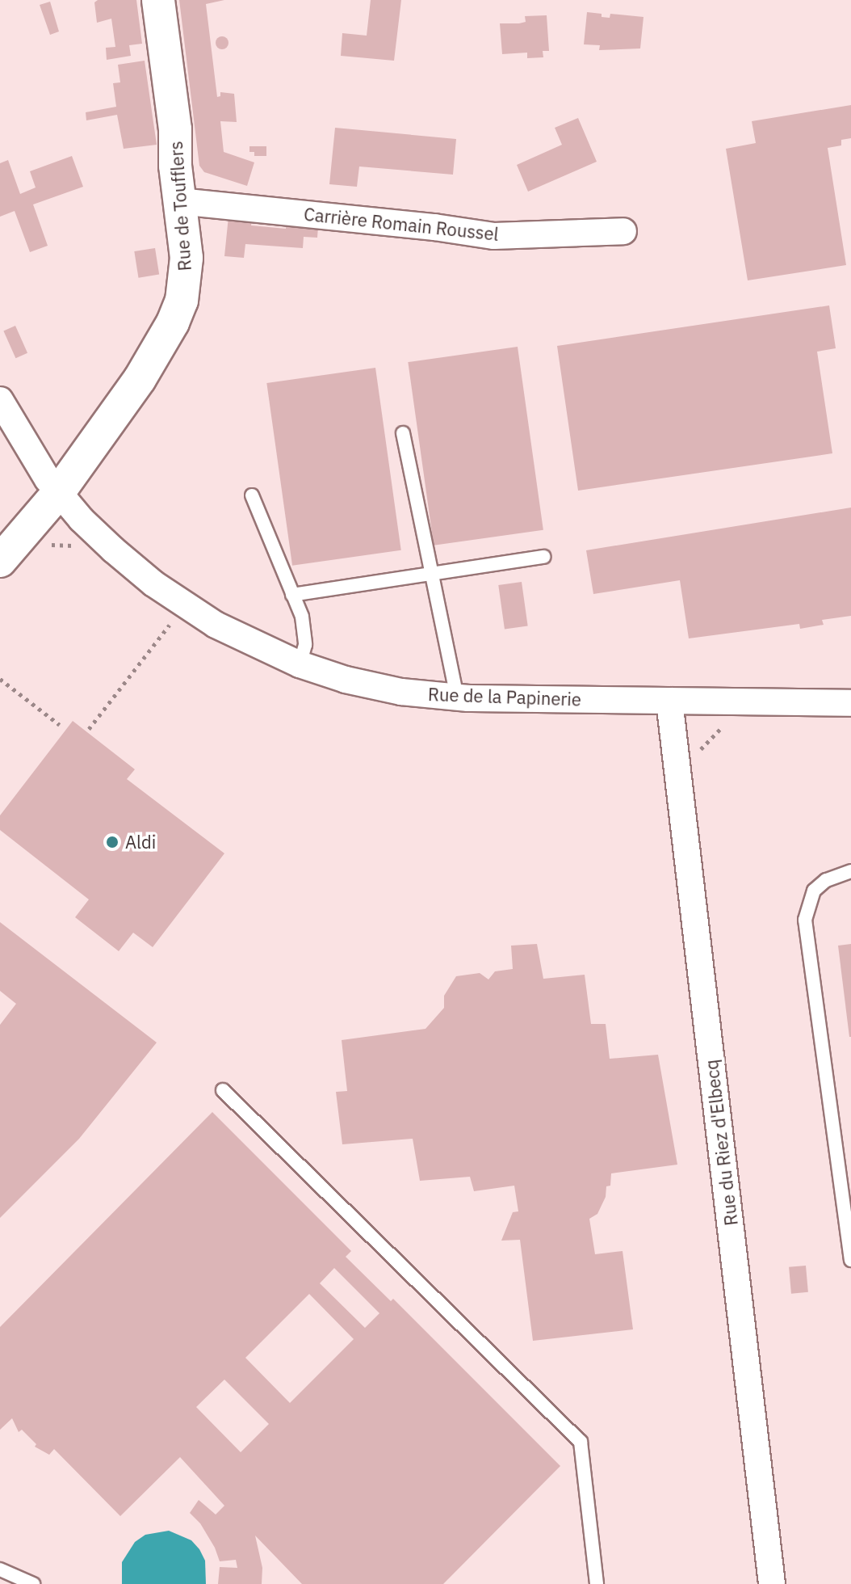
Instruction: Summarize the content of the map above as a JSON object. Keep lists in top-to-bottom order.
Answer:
{
  "streets": {
    "street": [
      "Rue de Toufflers",
      "Carrière Romain Roussel",
      "Rue de la Papinerie",
      "Rue du Riez d'Elbecq"
    ]
  },
  "crossings": [
    ["Rue de Toufflers", "Carrière Romain Roussel"],
    ["Rue de Toufflers", "Rue de la Papinerie"],
    ["Rue de la Papinerie", "Rue du Riez d'Elbecq"]
  ],
  "places": ["Aldi"]
}
